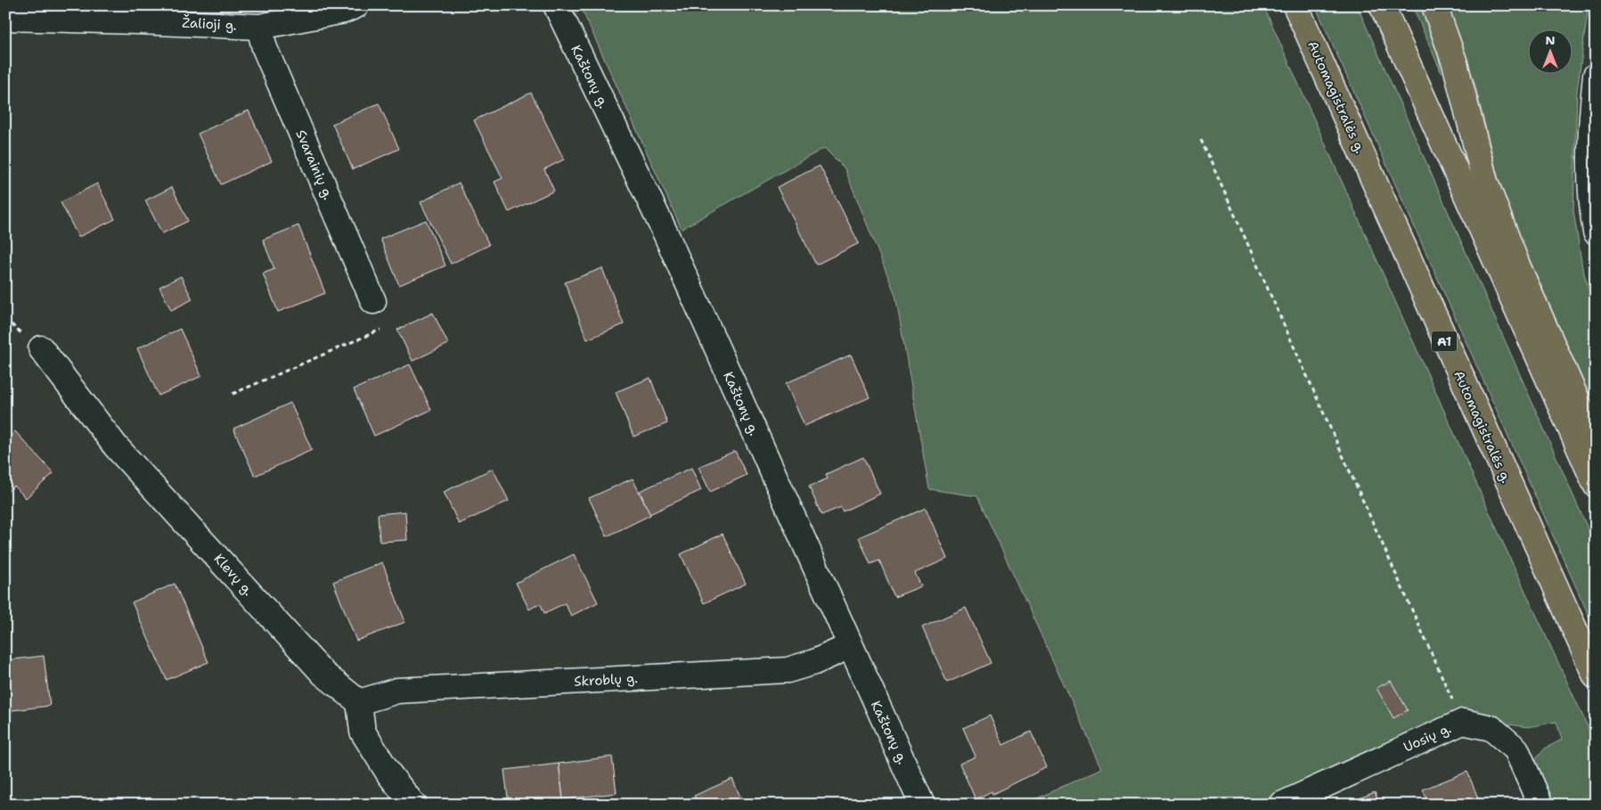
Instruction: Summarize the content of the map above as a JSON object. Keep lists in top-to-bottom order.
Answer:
{
  "streets": {
    "highway": ["Automagistralės g.", "A1"],
    "street": [
      "Žalioji g.",
      "Kaštonų g.",
      "Svarainių g.",
      "Klevų g.",
      "Skroblų g.",
      "Uosių g."
    ]
  },
  "crossings": [
    ["Žalioji g.", "Svarainių g."],
    ["Kaštonų g.", "Skroblų g."],
    ["Klevų g.", "Skroblų g."]
  ],
  "north": "top"
}
